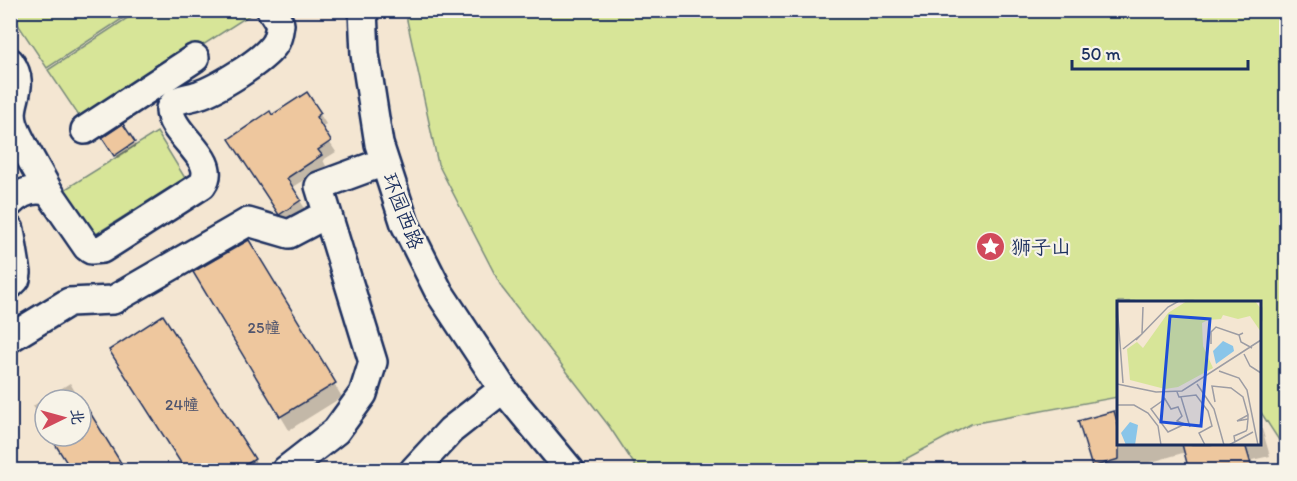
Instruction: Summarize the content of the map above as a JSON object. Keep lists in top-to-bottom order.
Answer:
{
  "streets": {
    "street": ["环园西路"]
  },
  "places": {
    "place": ["狮子山"]
  },
  "house_numbers": ["25幢", "24幢"],
  "scale_bar": "50 m",
  "north": "right"
}
